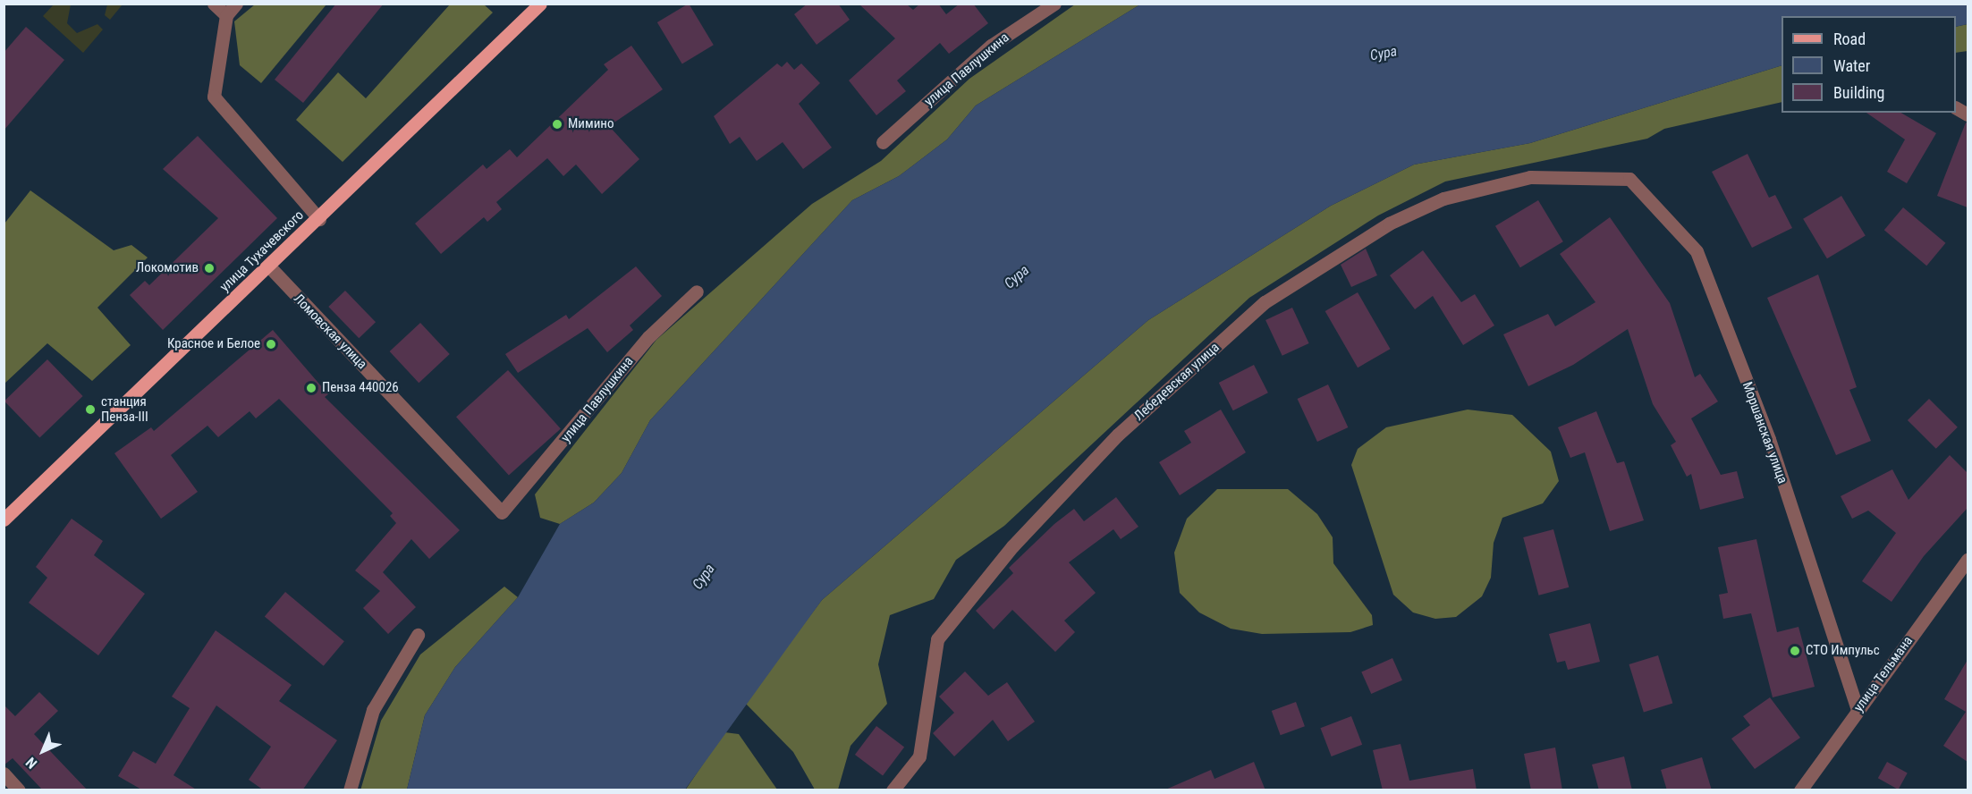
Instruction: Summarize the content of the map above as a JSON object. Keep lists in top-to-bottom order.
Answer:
{
  "streets": {
    "main road": ["улица Тухачевского"],
    "street": [
      "улица Павлушкина",
      "Ломовская улица",
      "Лебедевская улица",
      "Моршанская улица",
      "улица Тельмана"
    ]
  },
  "crossings": [
    ["улица Павлушкина", "Ломовская улица"],
    ["улица Тухачевского", "Ломовская улица"],
    ["Лебедевская улица", "Моршанская улица"],
    ["Моршанская улица", "улица Тельмана"]
  ],
  "water": ["Сура"],
  "places": [
    "Мимино",
    "Локомотив",
    "Красное и Белое",
    "Пенза 440026",
    "станция Пенза-III",
    "СТО Импульс"
  ],
  "legend": ["Road", "Water", "Building"],
  "north": "bottom left"
}
